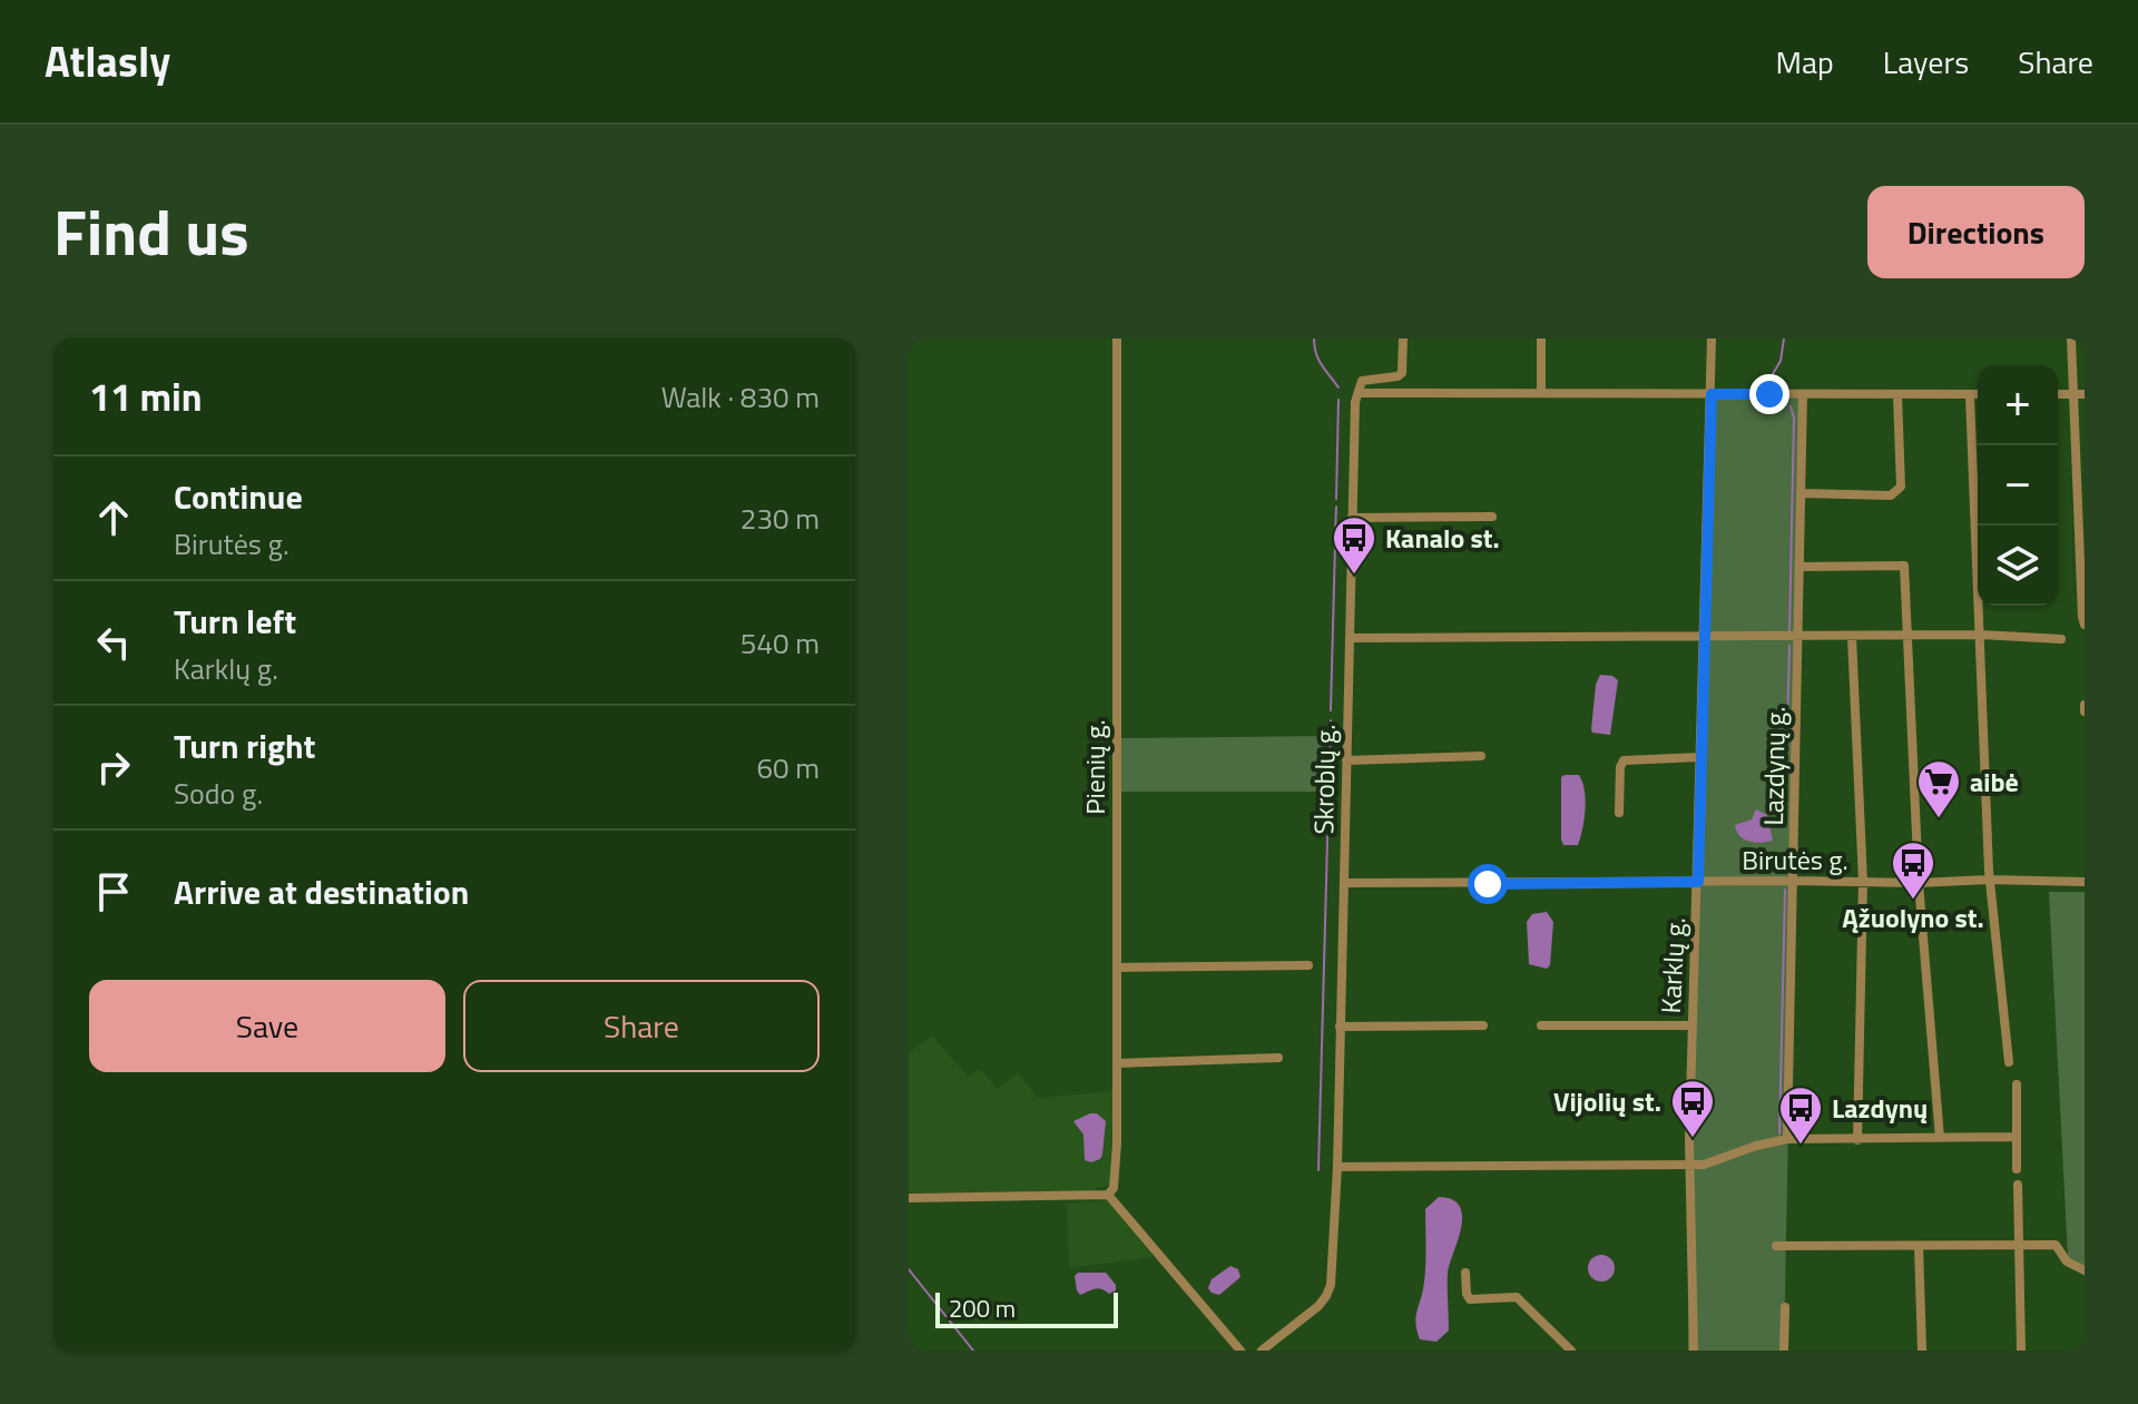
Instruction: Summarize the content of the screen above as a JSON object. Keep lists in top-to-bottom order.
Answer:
{
  "streets": {
    "street": [
      "Lazdynų g.",
      "Pienių g.",
      "Skroblų g.",
      "Birutės g.",
      "Karklų g."
    ]
  },
  "crossings": [
    ["Lazdynų g.", "Birutės g."],
    ["Skroblų g.", "Birutės g."],
    ["Birutės g.", "Karklų g."]
  ],
  "places": {
    "bus stop": [
      "Kanalo st.",
      "Ąžuolyno st.",
      "Vijolių st.",
      "Lazdynų"
    ],
    "supermarket": ["aibė"]
  },
  "scale_bar": "200 m",
  "page": {
    "header": "Atlasly",
    "nav": ["Map", "Layers", "Share"],
    "title": "Find us",
    "buttons": [
      "Directions",
      ["Save", "Share"]
    ],
    "heading": ["11 min", "Walk · 830 m"],
    "map_buttons": ["+", "−"],
    "list": [
      ["Continue", "Birutės g.", "230 m"],
      ["Turn left", "Karklų g.", "540 m"],
      ["Turn right", "Sodo g.", "60 m"],
      "Arrive at destination"
    ],
    "scale": "200 m"
  }
}
